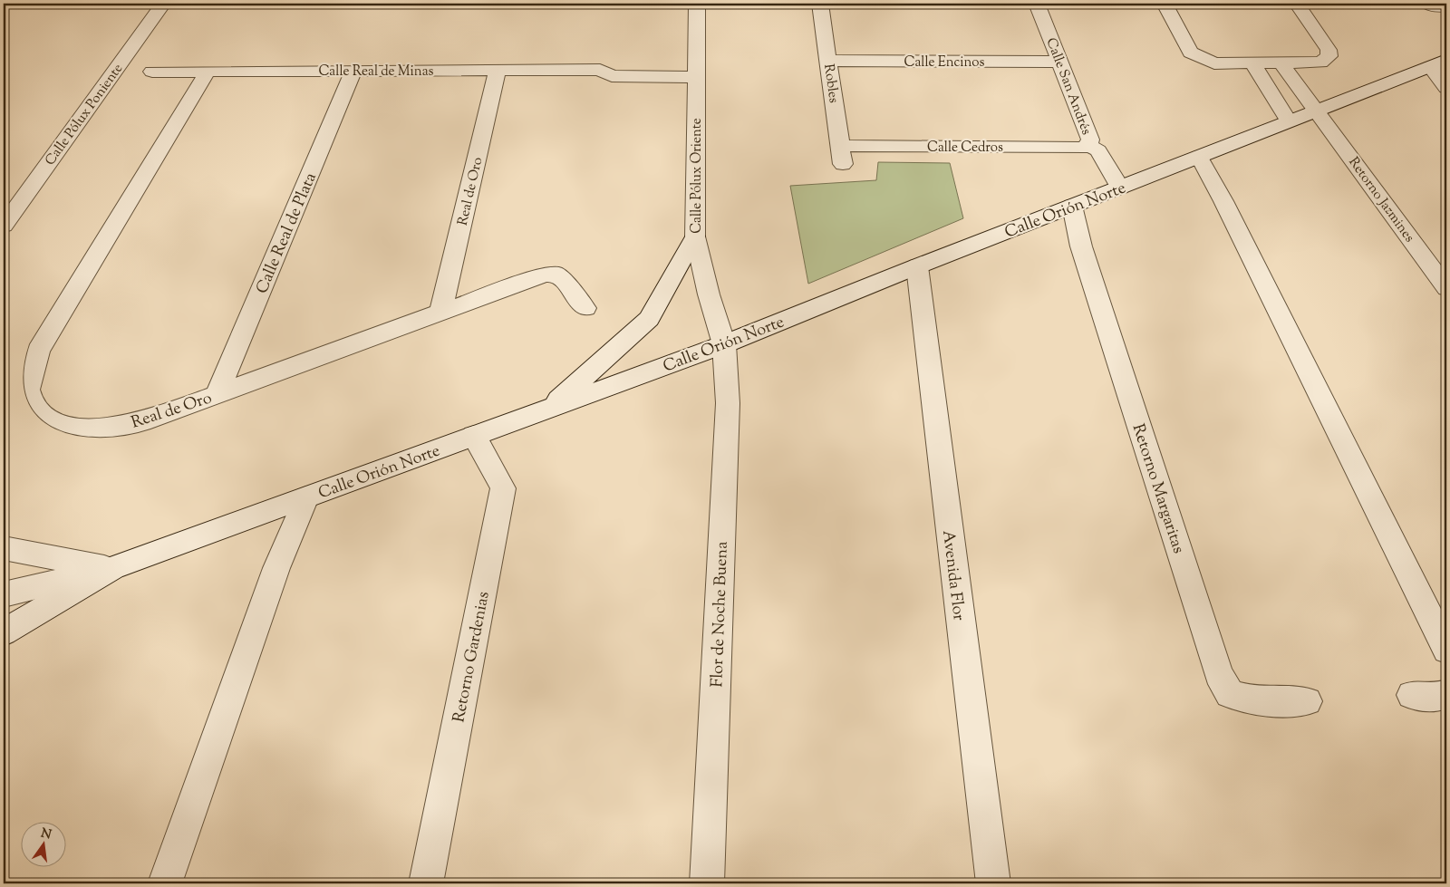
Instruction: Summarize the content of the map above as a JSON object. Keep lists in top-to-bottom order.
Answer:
{
  "streets": {
    "street": [
      "Calle Encinos",
      "Calle Real de Minas",
      "Robles",
      "Calle San Andrés",
      "Calle Pólux Poniente",
      "Calle Cedros",
      "Calle Pólux Oriente",
      "Real de Oro",
      "Retorno Jazmines",
      "Calle Orión Norte",
      "Calle Real de Plata",
      "Retorno Margaritas",
      "Avenida Flor",
      "Flor de Noche Buena",
      "Retorno Gardenias"
    ]
  },
  "crossings": [
    ["Calle Encinos", "Robles"],
    ["Calle Encinos", "Calle San Andrés"],
    ["Calle Real de Minas", "Calle Pólux Oriente"],
    ["Calle Real de Minas", "Real de Oro"],
    ["Calle Real de Minas", "Calle Real de Plata"],
    ["Robles", "Calle Cedros"],
    ["Calle San Andrés", "Calle Cedros"],
    ["Calle San Andrés", "Calle Orión Norte"],
    ["Calle Pólux Oriente", "Calle Orión Norte"],
    ["Calle Pólux Oriente", "Flor de Noche Buena"],
    ["Real de Oro", "Calle Real de Plata"],
    ["Retorno Jazmines", "Calle Orión Norte"],
    ["Calle Orión Norte", "Retorno Margaritas"],
    ["Calle Orión Norte", "Avenida Flor"],
    ["Calle Orión Norte", "Flor de Noche Buena"],
    ["Calle Orión Norte", "Retorno Gardenias"]
  ],
  "north": "top"
}
